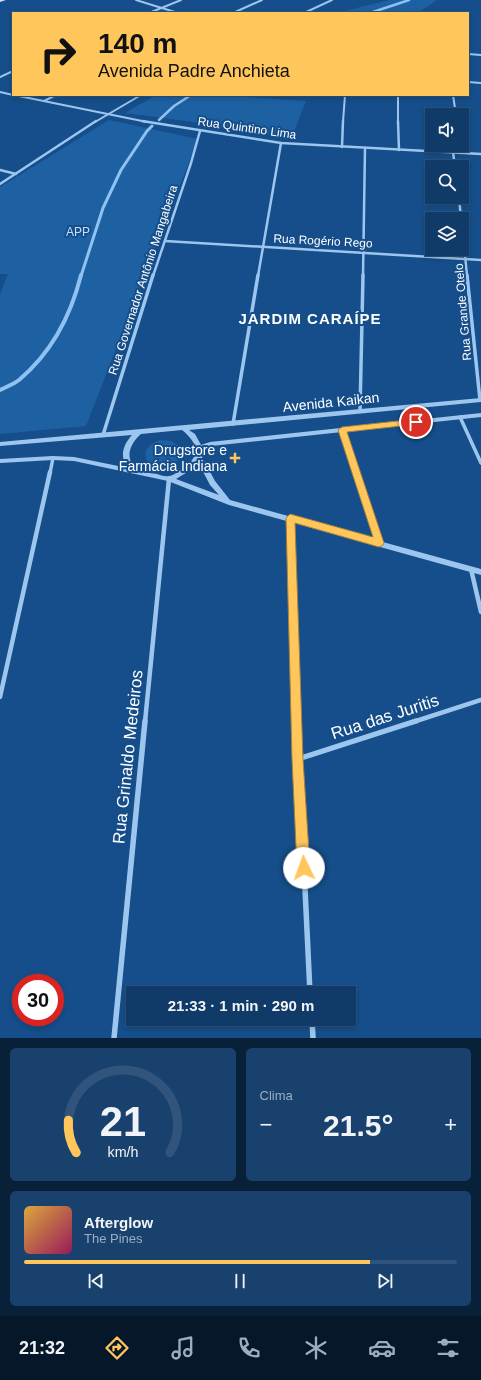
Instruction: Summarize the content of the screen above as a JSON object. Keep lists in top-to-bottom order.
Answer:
{
  "streets": {
    "street": [
      "Rua Quintino Lima",
      "Rua Rogério Rego",
      "Rua Governador Antônio Mangabeira",
      "Rua Grande Otelo",
      "Avenida Kaikan",
      "Rua das Juritis",
      "Rua Grinaldo Medeiros"
    ]
  },
  "crossings": [
    ["Rua Quintino Lima", "Rua Governador Antônio Mangabeira"],
    ["Rua Rogério Rego", "Rua Governador Antônio Mangabeira"],
    ["Rua Rogério Rego", "Rua Grande Otelo"],
    ["Rua Grande Otelo", "Avenida Kaikan"],
    ["Avenida Kaikan", "Rua Grinaldo Medeiros"]
  ],
  "districts": ["JARDIM CARAÍPE"],
  "parks": ["APP"],
  "places": {
    "health": ["Drugstore e Farmácia Indiana"]
  },
  "page": {
    "turn": ["140 m", "Avenida Padre Anchieta"],
    "limit": "30",
    "trip": "21:33 · 1 min · 290 m",
    "tile": "Clima",
    "heat": ["−", "21.5°", "+"],
    "song": ["Afterglow", "The Pines"],
    "tabs": "21:32",
    "gauge": ["21", "km/h"]
  }
}
